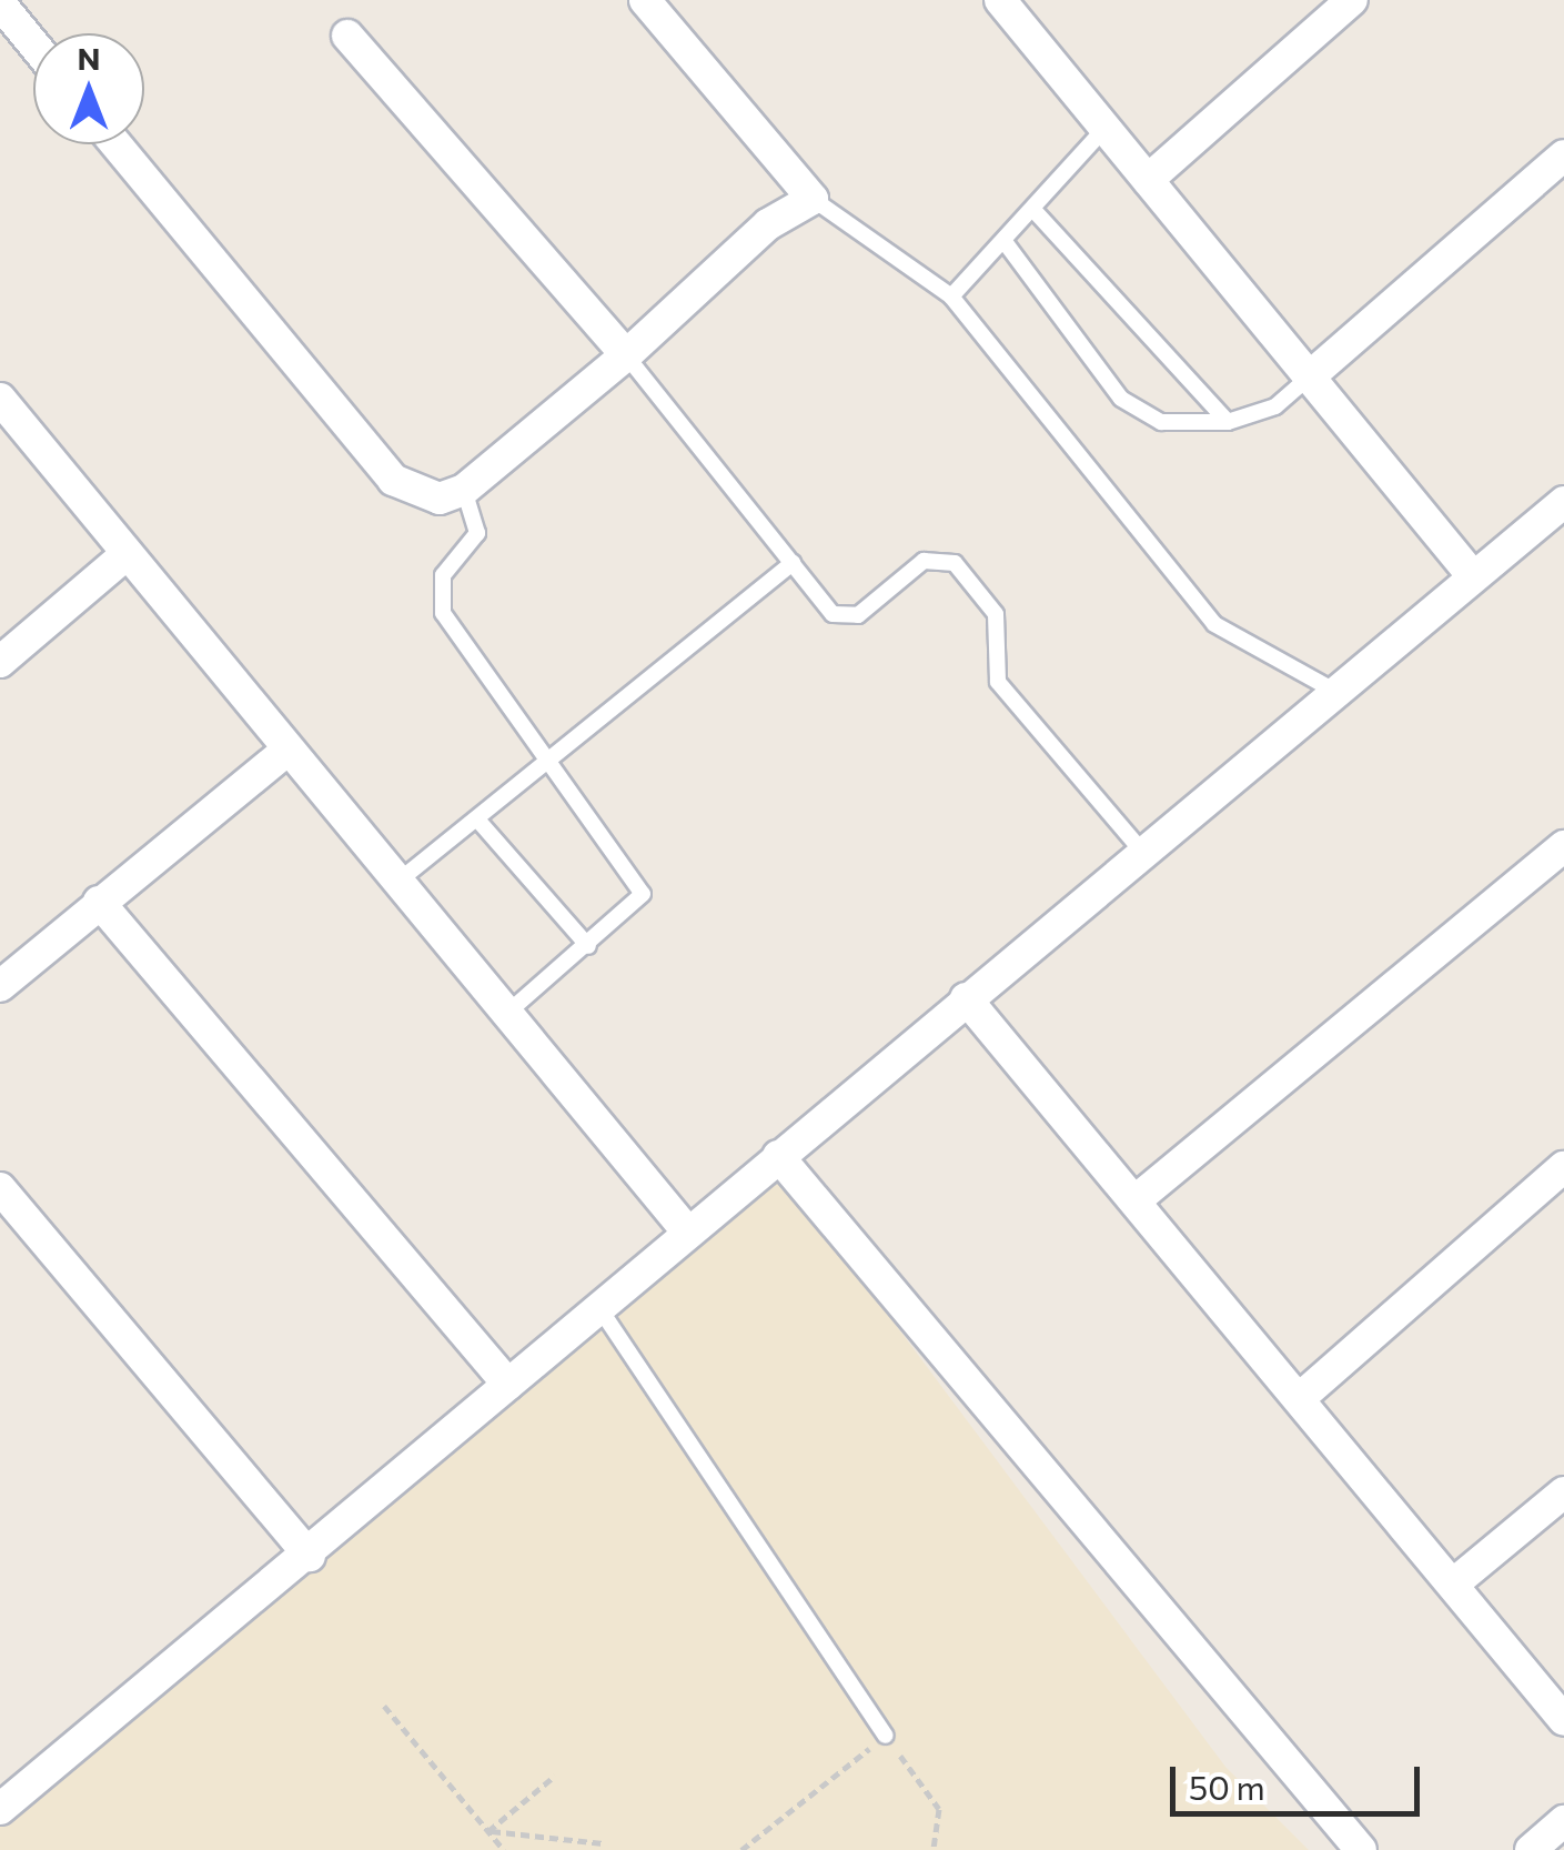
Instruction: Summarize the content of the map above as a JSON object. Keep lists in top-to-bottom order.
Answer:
{
  "scale_bar": "50 m",
  "north": "top"
}
